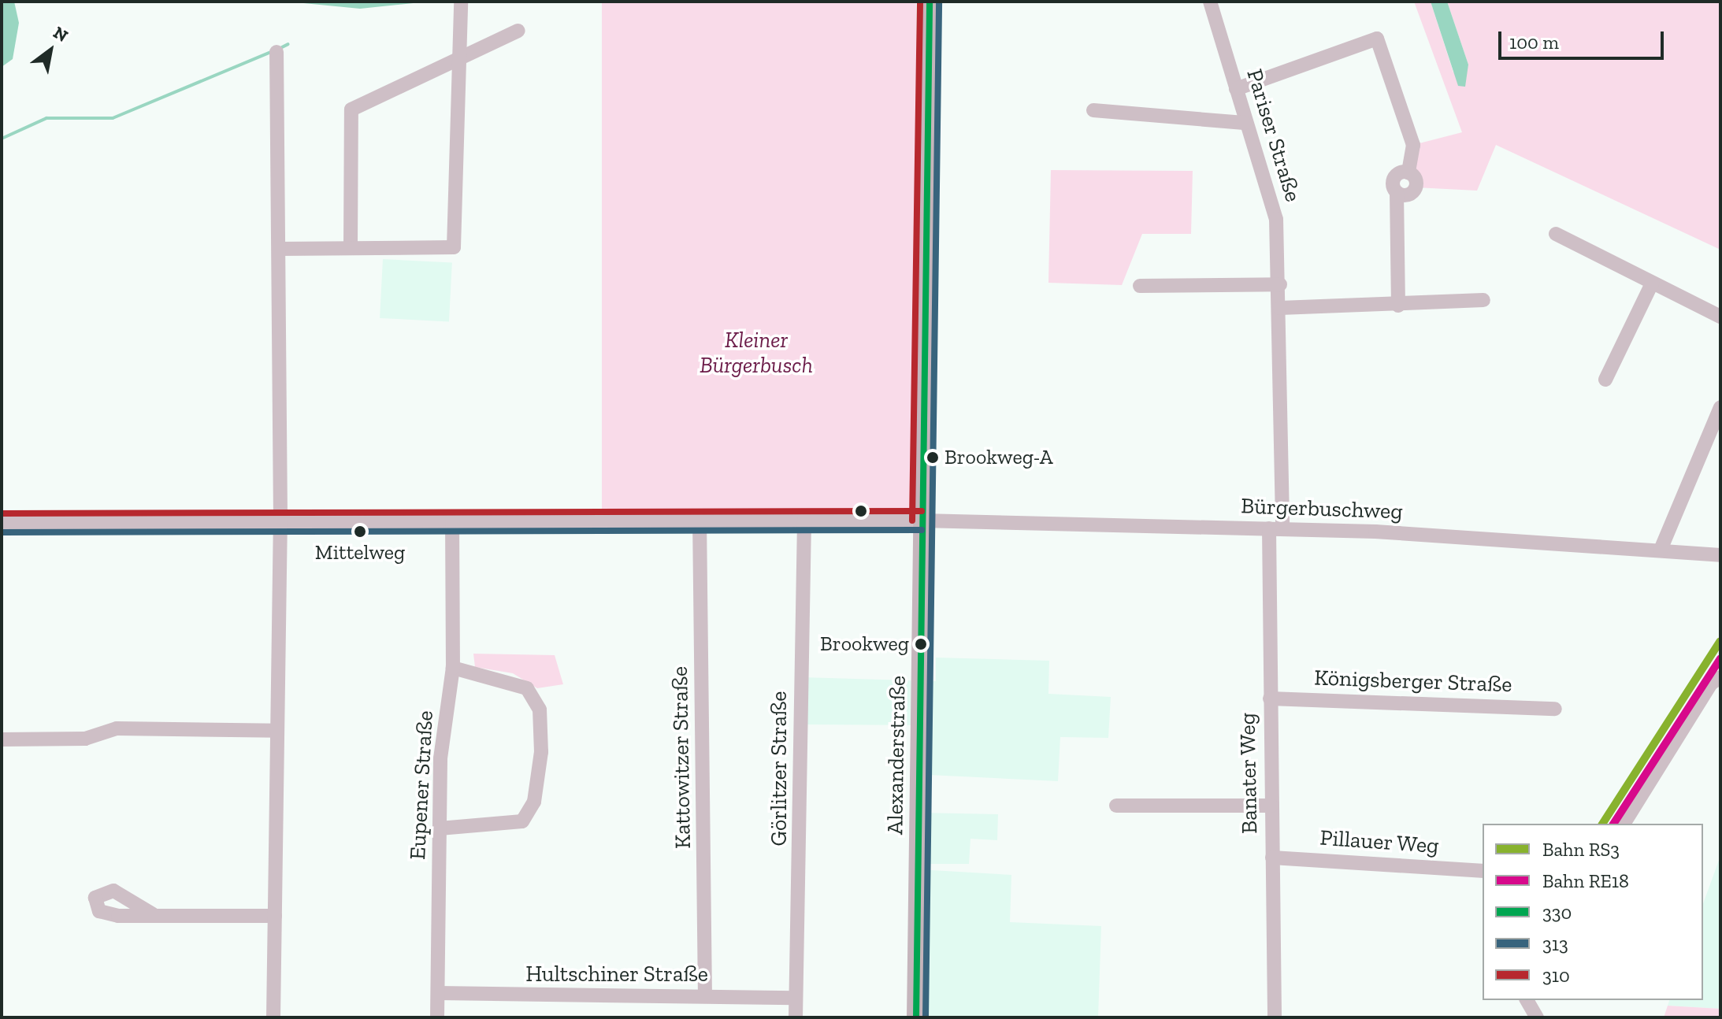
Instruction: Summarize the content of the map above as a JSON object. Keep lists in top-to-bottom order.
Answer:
{
  "streets": {
    "main road": ["Alexanderstraße"],
    "street": [
      "Pariser Straße",
      "Bürgerbuschweg",
      "Königsberger Straße",
      "Kattowitzer Straße",
      "Görlitzer Straße",
      "Banater Weg",
      "Eupener Straße",
      "Pillauer Weg",
      "Hultschiner Straße"
    ]
  },
  "crossings": [
    ["Pariser Straße", "Bürgerbuschweg"],
    ["Pariser Straße", "Banater Weg"],
    ["Bürgerbuschweg", "Alexanderstraße"],
    ["Bürgerbuschweg", "Banater Weg"],
    ["Königsberger Straße", "Banater Weg"],
    ["Kattowitzer Straße", "Hultschiner Straße"],
    ["Görlitzer Straße", "Hultschiner Straße"],
    ["Banater Weg", "Pillauer Weg"],
    ["Eupener Straße", "Hultschiner Straße"]
  ],
  "parks": ["Kleiner Bürgerbusch"],
  "places": ["Brookweg-A", "Mittelweg", "Brookweg"],
  "lines": [
    "transit line 330",
    "transit line 313",
    "transit line 310",
    "rail line RS3",
    "rail line RE18"
  ],
  "legend": [
    "Bahn RS3",
    "Bahn RE18",
    "330",
    "313",
    "310"
  ],
  "scale_bar": "100 m",
  "north": "top right"
}
